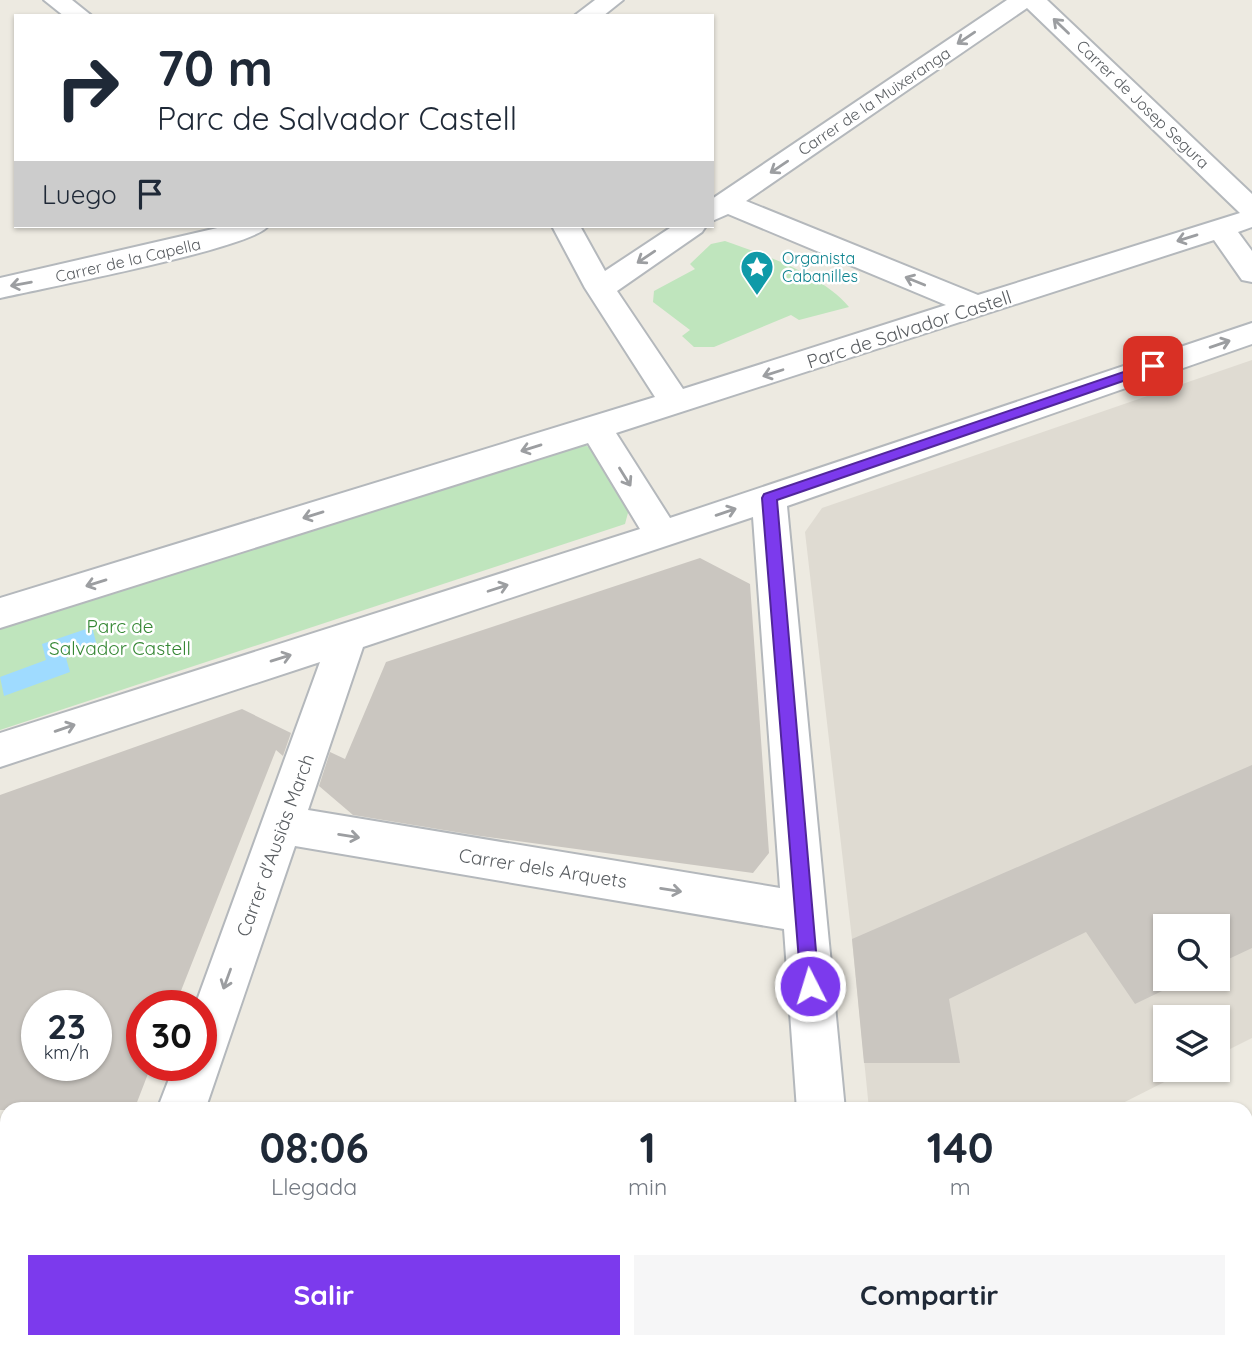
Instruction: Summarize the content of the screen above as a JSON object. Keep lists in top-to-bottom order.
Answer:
{
  "streets": {
    "street": [
      "Carrer de la Muixeranga",
      "Carrer de Josep Segura",
      "Carrer de la Capella",
      "Parc de Salvador Castell",
      "Carrer d'Ausiàs March",
      "Carrer dels Arquets"
    ]
  },
  "crossings": [
    ["Carrer d'Ausiàs March", "Carrer dels Arquets"]
  ],
  "one_way": ["Carrer de la Capella", "Carrer d'Ausiàs March", "Carrer dels Arquets"],
  "parks": ["Parc de Salvador Castell"],
  "places": {
    "place": ["Organista Cabanilles"]
  },
  "page": {
    "turn": ["70 m", "Parc de Salvador Castell"],
    "then": "Luego",
    "speed": "23 km/h",
    "limit": "30",
    "eta": [
      "08:06",
      "Llegada",
      "1",
      "min",
      "140",
      "m"
    ],
    "buttons": ["Salir", "Compartir"]
  }
}
